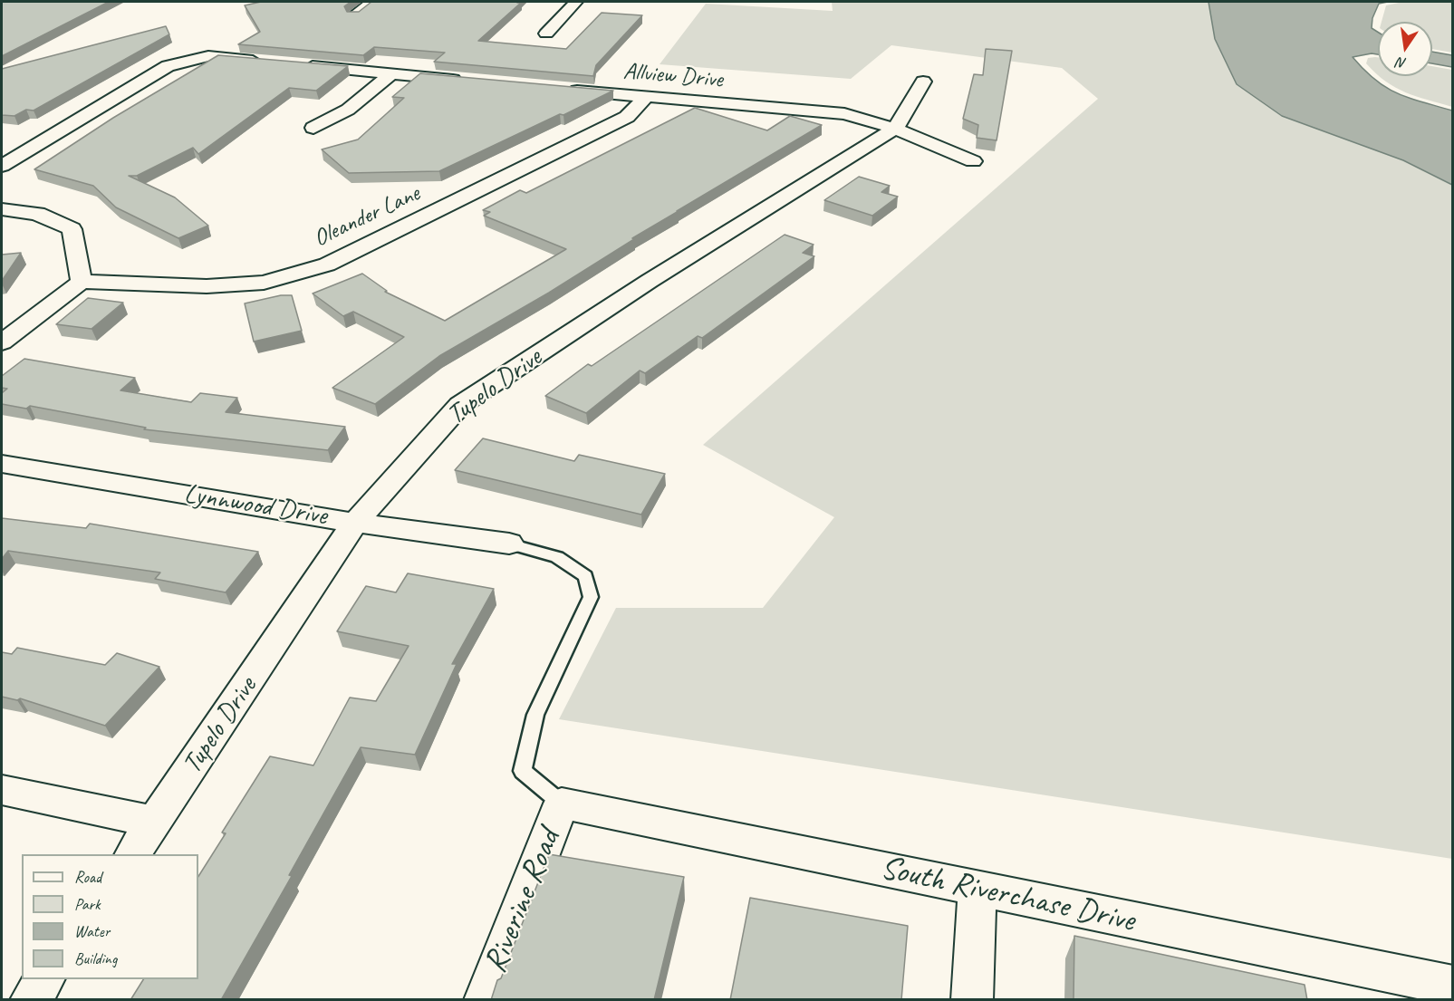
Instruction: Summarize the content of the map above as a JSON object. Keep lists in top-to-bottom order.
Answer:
{
  "streets": {
    "street": [
      "Allview Drive",
      "Oleander Lane",
      "Tupelo Drive",
      "Lynnwood Drive",
      "South Riverchase Drive",
      "Riverine Road"
    ]
  },
  "crossings": [
    ["Allview Drive", "Oleander Lane"],
    ["Allview Drive", "Tupelo Drive"],
    ["Tupelo Drive", "Lynnwood Drive"],
    ["South Riverchase Drive", "Riverine Road"]
  ],
  "legend": [
    "Road",
    "Park",
    "Water",
    "Building"
  ],
  "north": "bottom"
}
